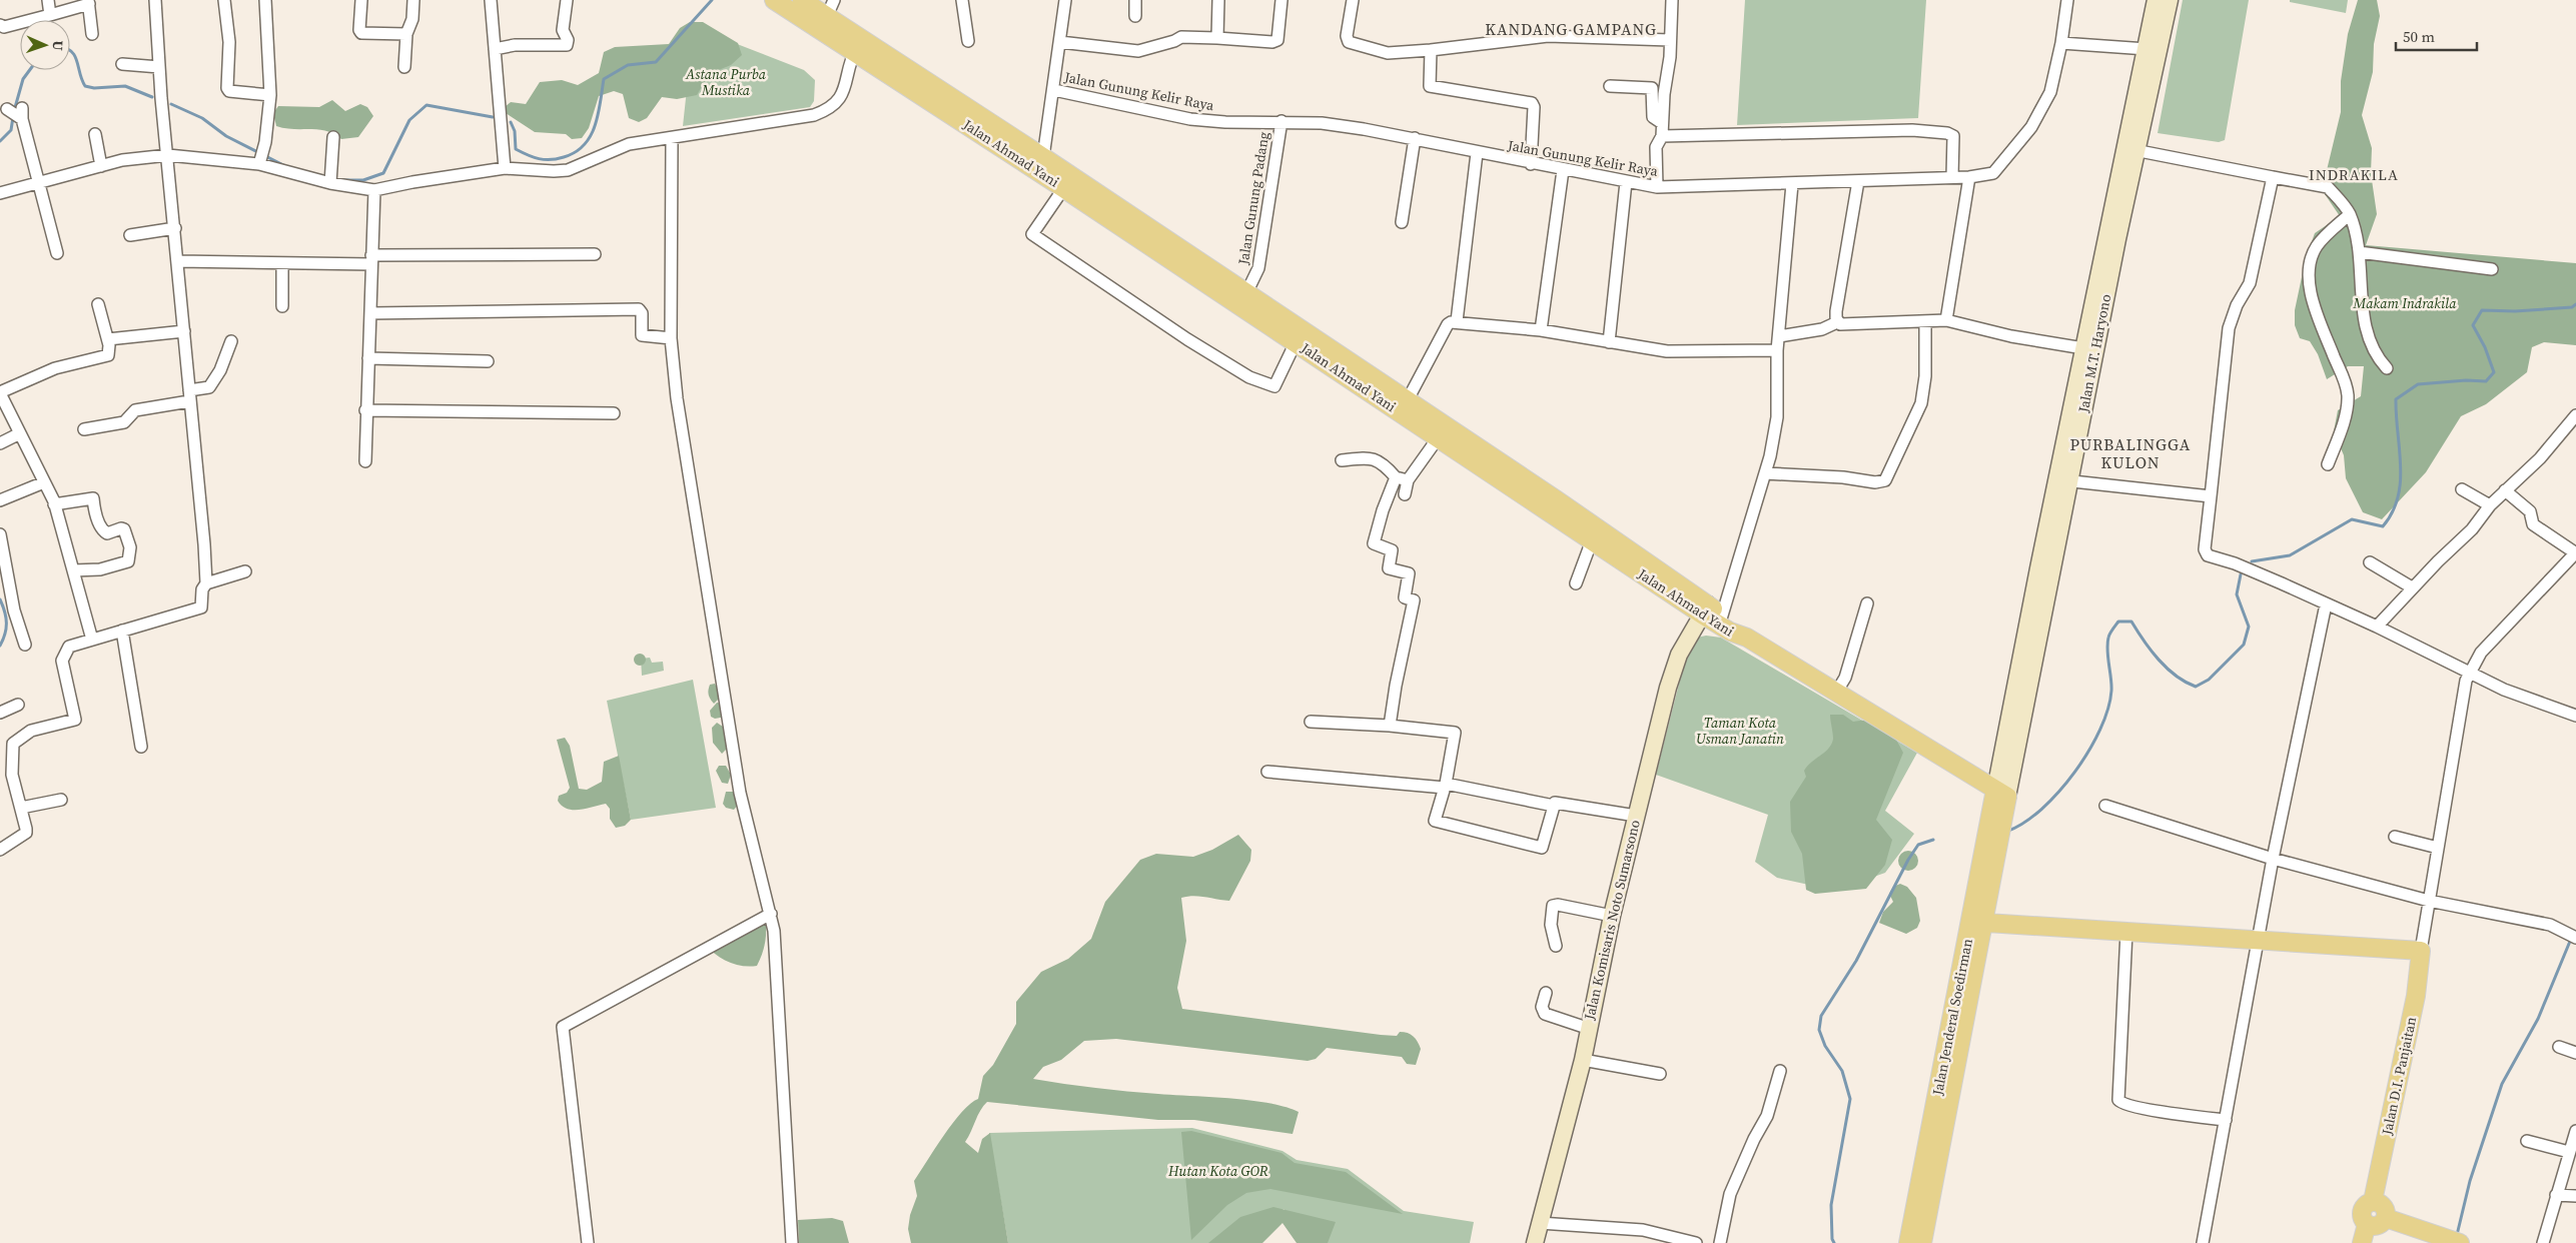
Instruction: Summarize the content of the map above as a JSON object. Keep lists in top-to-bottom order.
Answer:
{
  "streets": {
    "main road": [
      "Jalan Ahmad Yani",
      "Jalan M.T. Haryono",
      "Jalan Komisaris Noto Sumarsono",
      "Jalan Jenderal Soedirman",
      "Jalan D.I. Panjaitan"
    ],
    "street": ["Jalan Gunung Kelir Raya", "Jalan Gunung Padang"]
  },
  "crossings": [
    ["Jalan Gunung Kelir Raya", "Jalan Gunung Padang"],
    ["Jalan Ahmad Yani", "Jalan Gunung Padang"],
    ["Jalan Ahmad Yani", "Jalan M.T. Haryono"],
    ["Jalan Ahmad Yani", "Jalan Komisaris Noto Sumarsono"],
    ["Jalan Ahmad Yani", "Jalan Jenderal Soedirman"],
    ["Jalan M.T. Haryono", "Jalan Jenderal Soedirman"]
  ],
  "districts": ["KANDANG GAMPANG", "INDRAKILA", "PURBALINGGA KULON"],
  "parks": [
    "Astana Purba Mustika",
    "Makam Indrakila",
    "Taman Kota Usman Janatin",
    "Hutan Kota GOR"
  ],
  "scale_bar": "50 m",
  "north": "right"
}
